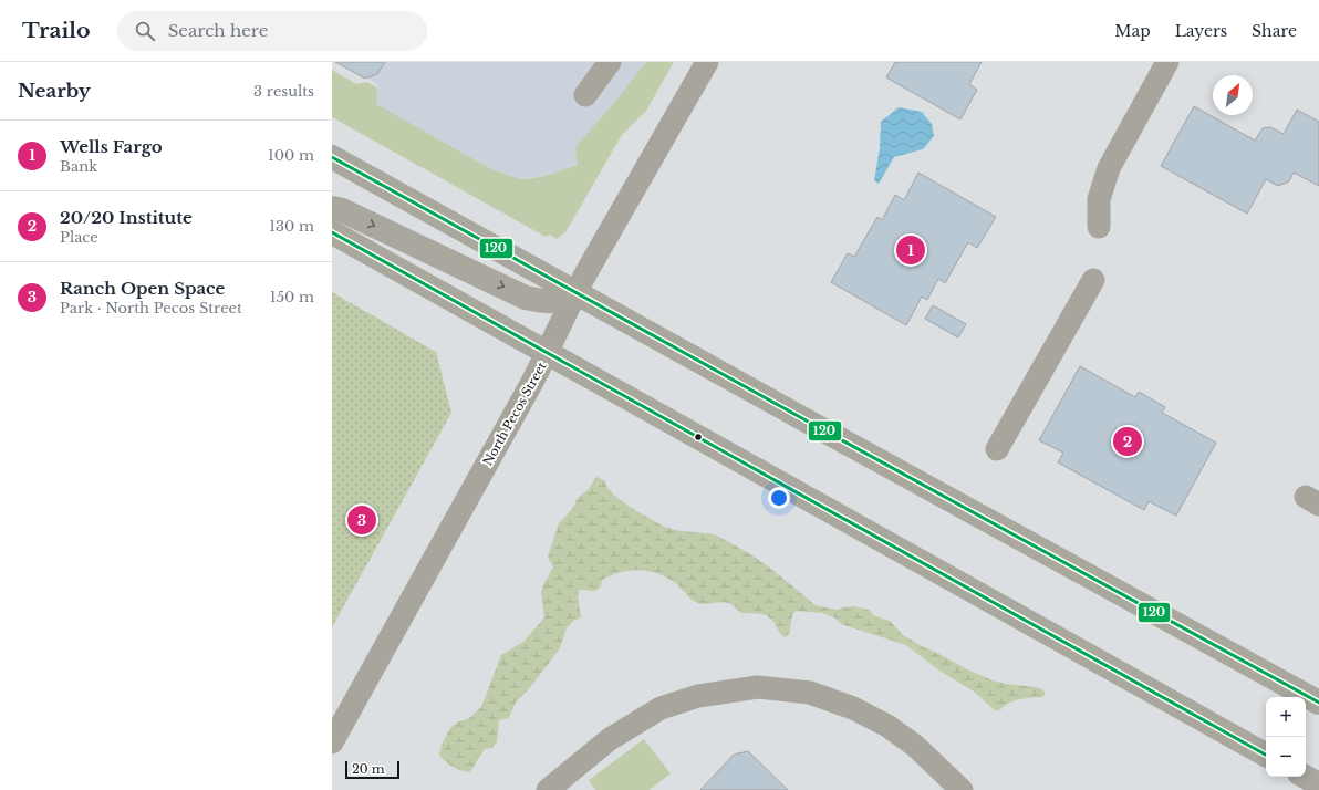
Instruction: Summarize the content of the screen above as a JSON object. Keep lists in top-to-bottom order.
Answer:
{
  "streets": {
    "street": ["North Pecos Street"]
  },
  "lines": ["transit line 120"],
  "scale_bar": "20 m",
  "north": "top right",
  "page": {
    "header": "Trailo",
    "search": "Search here",
    "nav": ["Map", "Layers", "Share"],
    "heading": ["Nearby", "3 results"],
    "list": [
      {
        "mark": "1",
        "name": "Wells Fargo",
        "note": "Bank",
        "value": "100 m"
      },
      {
        "mark": "2",
        "name": "20/20 Institute",
        "note": "Place",
        "value": "130 m"
      },
      {
        "mark": "3",
        "name": "Ranch Open Space",
        "note": "Park · North Pecos Street",
        "value": "150 m"
      }
    ],
    "pins": ["1", "2", "3"],
    "map_buttons": ["+", "−"],
    "scale": "20 m"
  }
}
